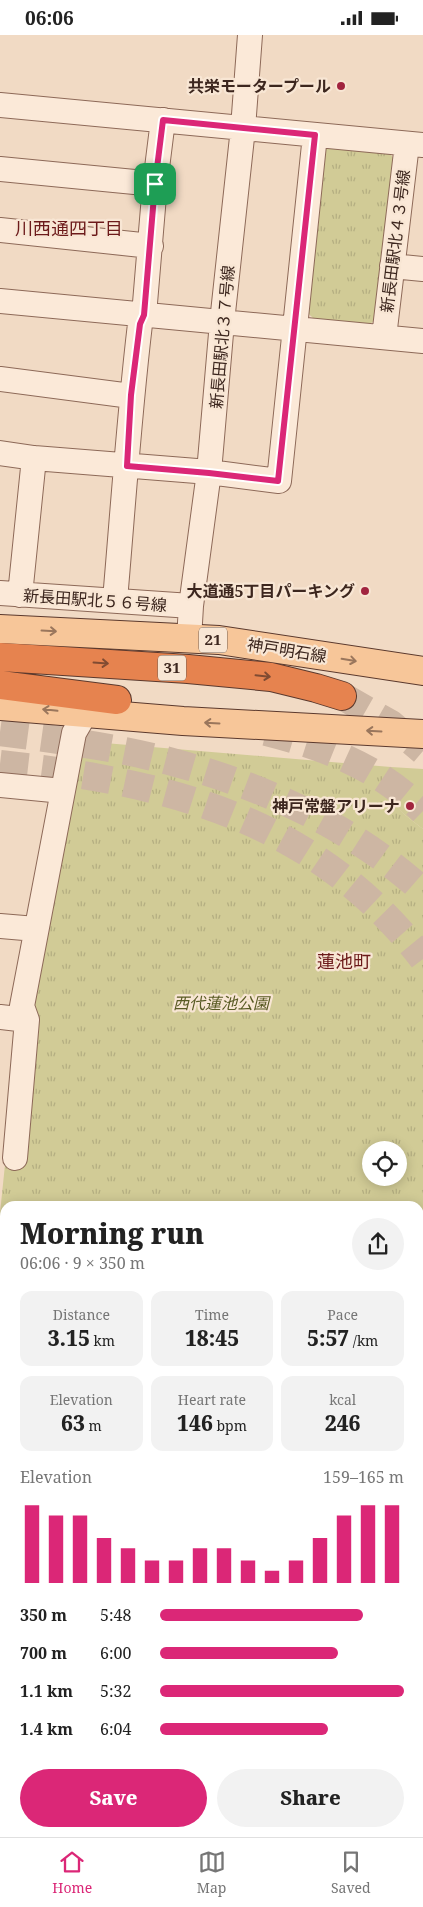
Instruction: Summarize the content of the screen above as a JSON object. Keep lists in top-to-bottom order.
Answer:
{
  "streets": {
    "highway": ["31"],
    "main road": ["21", "神戸明石線"],
    "street": ["新長田駅北４３号線", "新長田駅北３７号線", "新長田駅北５６号線"]
  },
  "crossings": [
    ["新長田駅北３７号線", "新長田駅北５６号線"],
    ["新長田駅北３７号線", "神戸明石線"]
  ],
  "districts": ["川西通四丁目", "蓮池町"],
  "parks": ["西代蓮池公園"],
  "places": ["共栄モータープール", "大道通5丁目パーキング", "神戸常盤アリーナ"],
  "page": {
    "status": "06:06",
    "heading": ["Morning run", "06:06 · 9 × 350 m"],
    "stats": [
      ["Distance", "3.15 km"],
      ["Time", "18:45"],
      ["Pace", "5:57 /km"],
      ["Elevation", "63 m"],
      ["Heart rate", "146 bpm"],
      ["kcal", "246"]
    ],
    "chart": ["Elevation", "159–165 m"],
    "list": [
      {
        "name": "350 m",
        "note": "5:48"
      },
      {
        "name": "700 m",
        "note": "6:00"
      },
      {
        "name": "1.1 km",
        "note": "5:32"
      },
      {
        "name": "1.4 km",
        "note": "6:04"
      }
    ],
    "buttons": ["Save", "Share"],
    "tabs": ["Home", "Map", "Saved"]
  }
}
